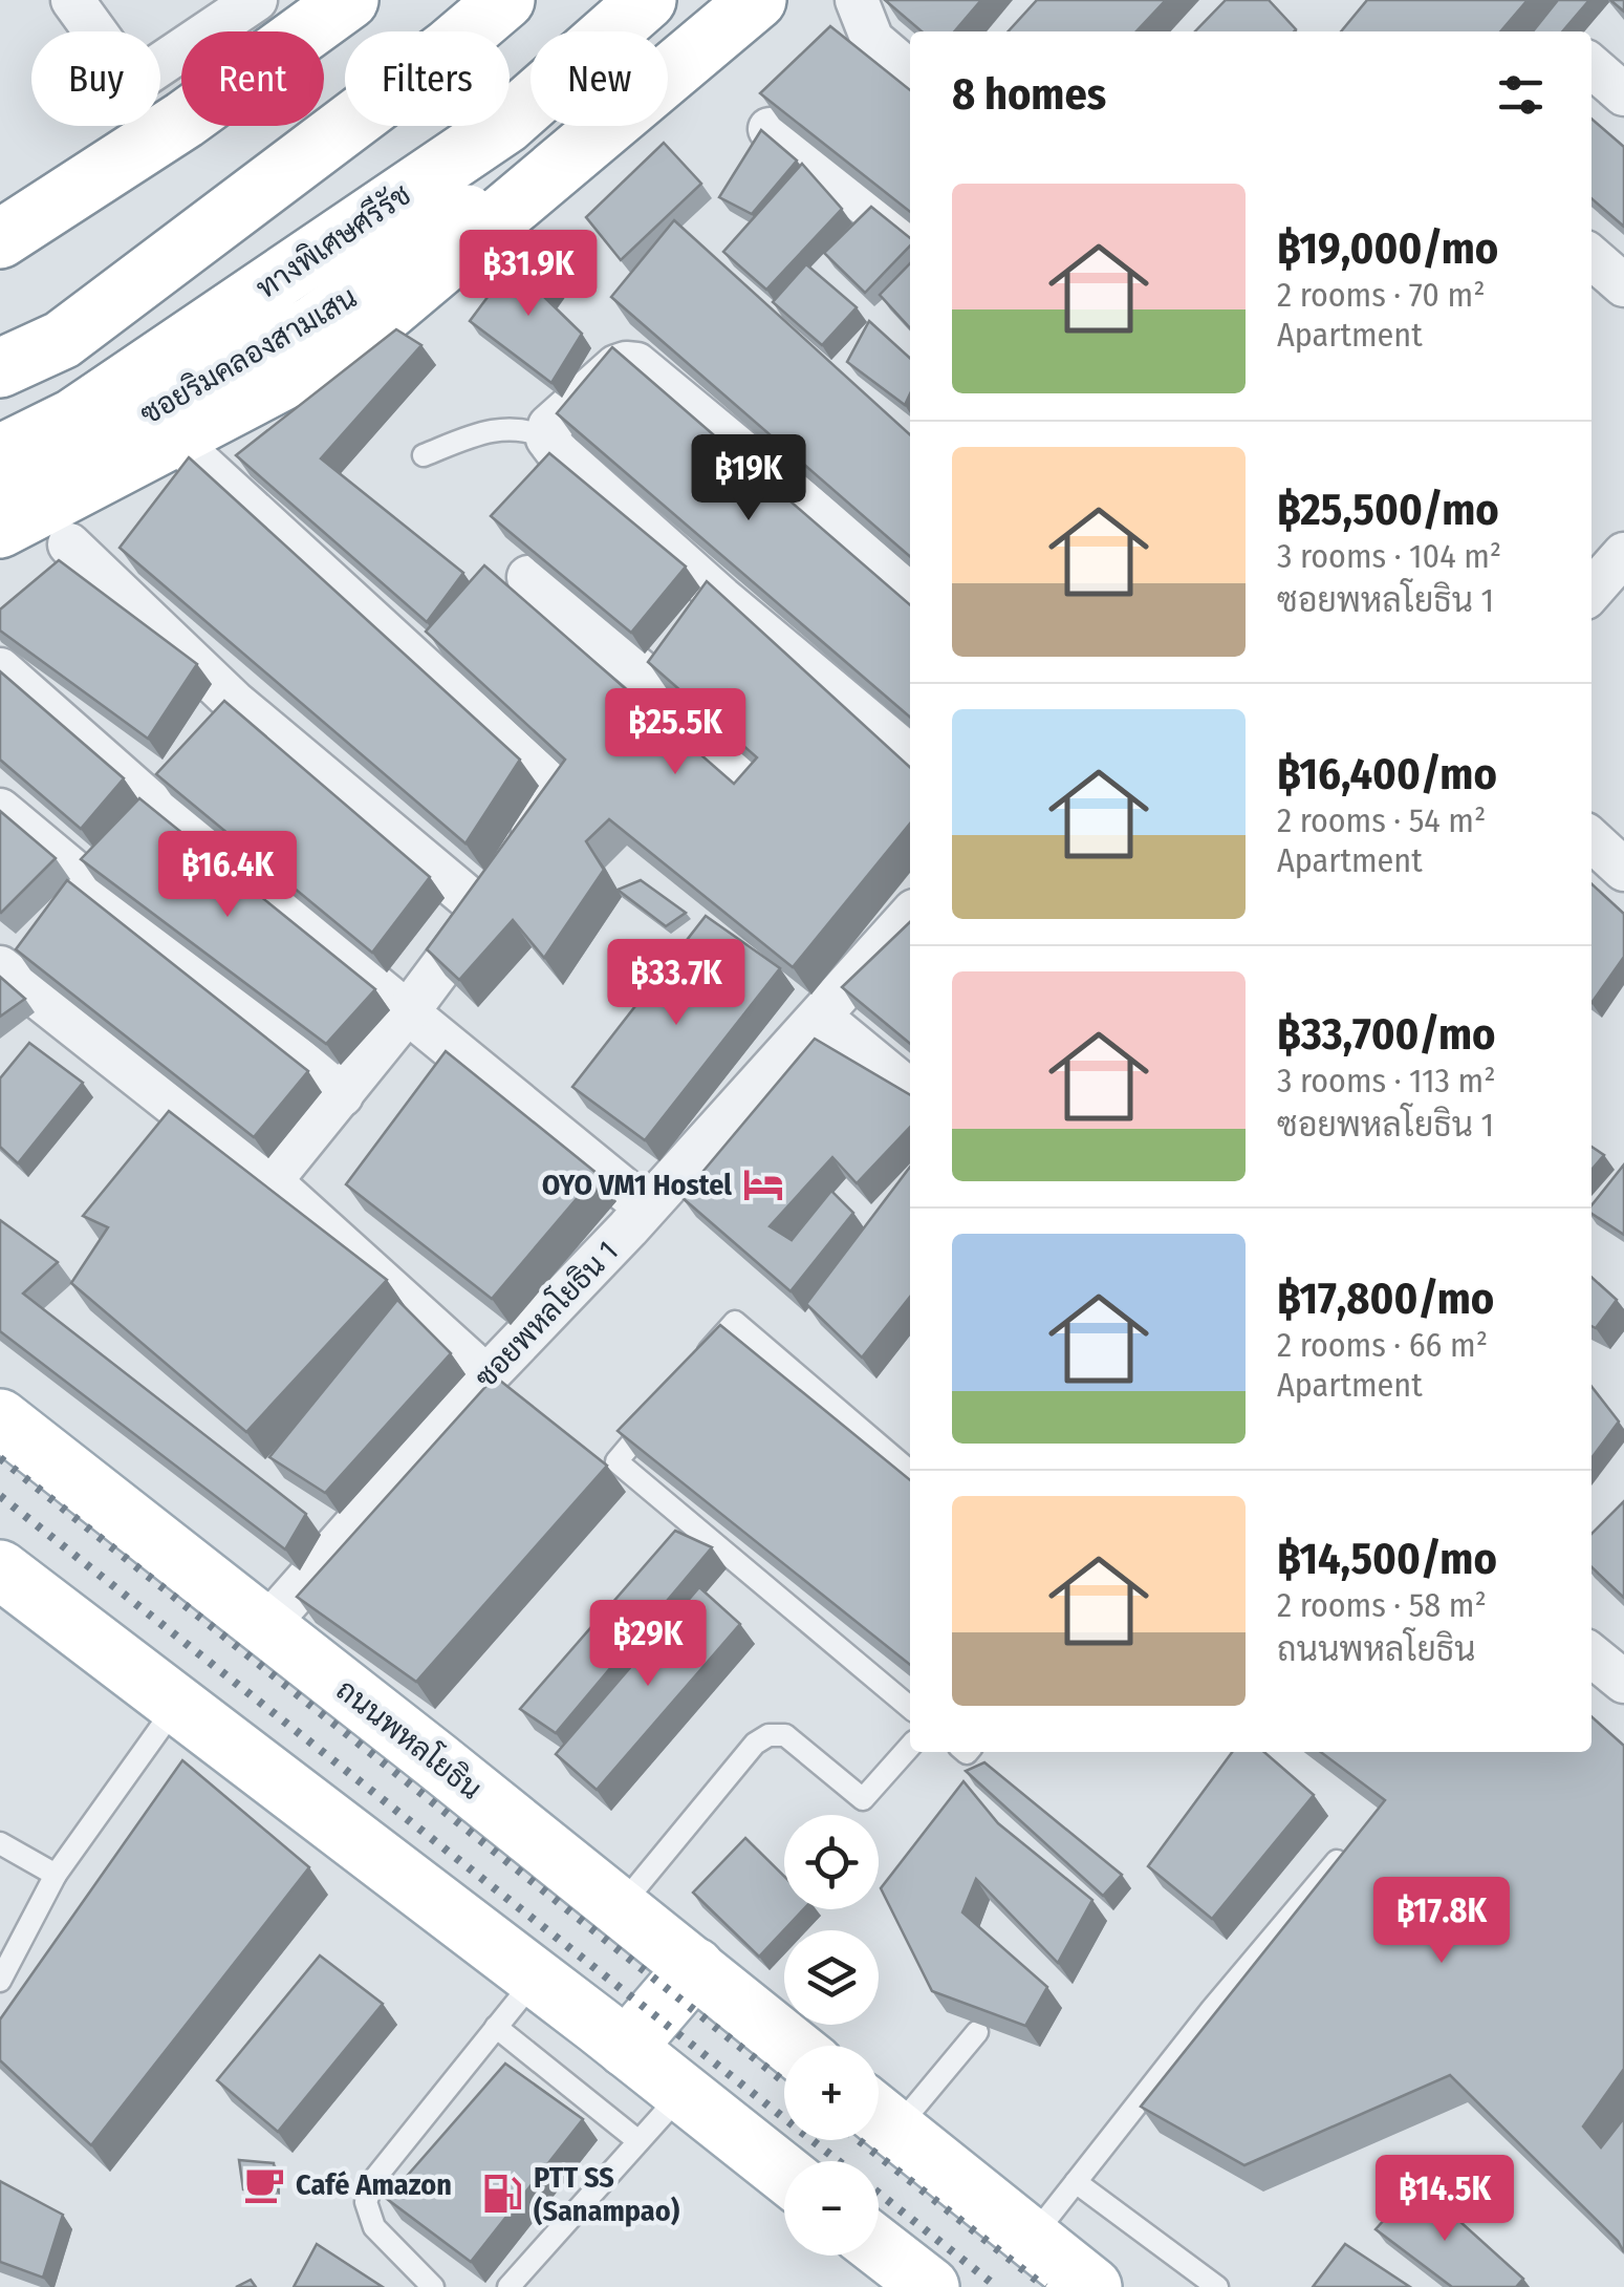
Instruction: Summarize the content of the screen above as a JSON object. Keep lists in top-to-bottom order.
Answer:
{
  "streets": {
    "main road": ["ทางพิเศษศรีรัช", "ซอยริมคลองสามเสน", "ถนนพหลโยธิน"],
    "street": ["ซอยพหลโยธิน 1"]
  },
  "crossings": [
    ["ซอยพหลโยธิน 1", "ถนนพหลโยธิน"]
  ],
  "places": {
    "hotel": ["OYO VM1 Hostel"],
    "cafe": ["Café Amazon"],
    "fuel station": ["PTT SS (Sanampao)"]
  },
  "page": {
    "chip": [
      "Buy",
      "Rent",
      "Filters",
      "New"
    ],
    "heading": "8 homes",
    "list": [
      {
        "name": "฿19,000/mo",
        "note": "2 rooms · 70 m² · Apartment"
      },
      {
        "name": "฿25,500/mo",
        "note": "3 rooms · 104 m² · ซอยพหลโยธิน 1"
      },
      {
        "name": "฿16,400/mo",
        "note": "2 rooms · 54 m² · Apartment"
      },
      {
        "name": "฿33,700/mo",
        "note": "3 rooms · 113 m² · ซอยพหลโยธิน 1"
      },
      {
        "name": "฿17,800/mo",
        "note": "2 rooms · 66 m² · Apartment"
      },
      {
        "name": "฿14,500/mo",
        "note": "2 rooms · 58 m² · ถนนพหลโยธิน"
      }
    ],
    "price": [
      "฿31.9K",
      "฿19K",
      "฿25.5K",
      "฿16.4K",
      "฿33.7K",
      "฿29K",
      "฿17.8K",
      "฿14.5K"
    ],
    "map_buttons": ["+", "−"]
  }
}
